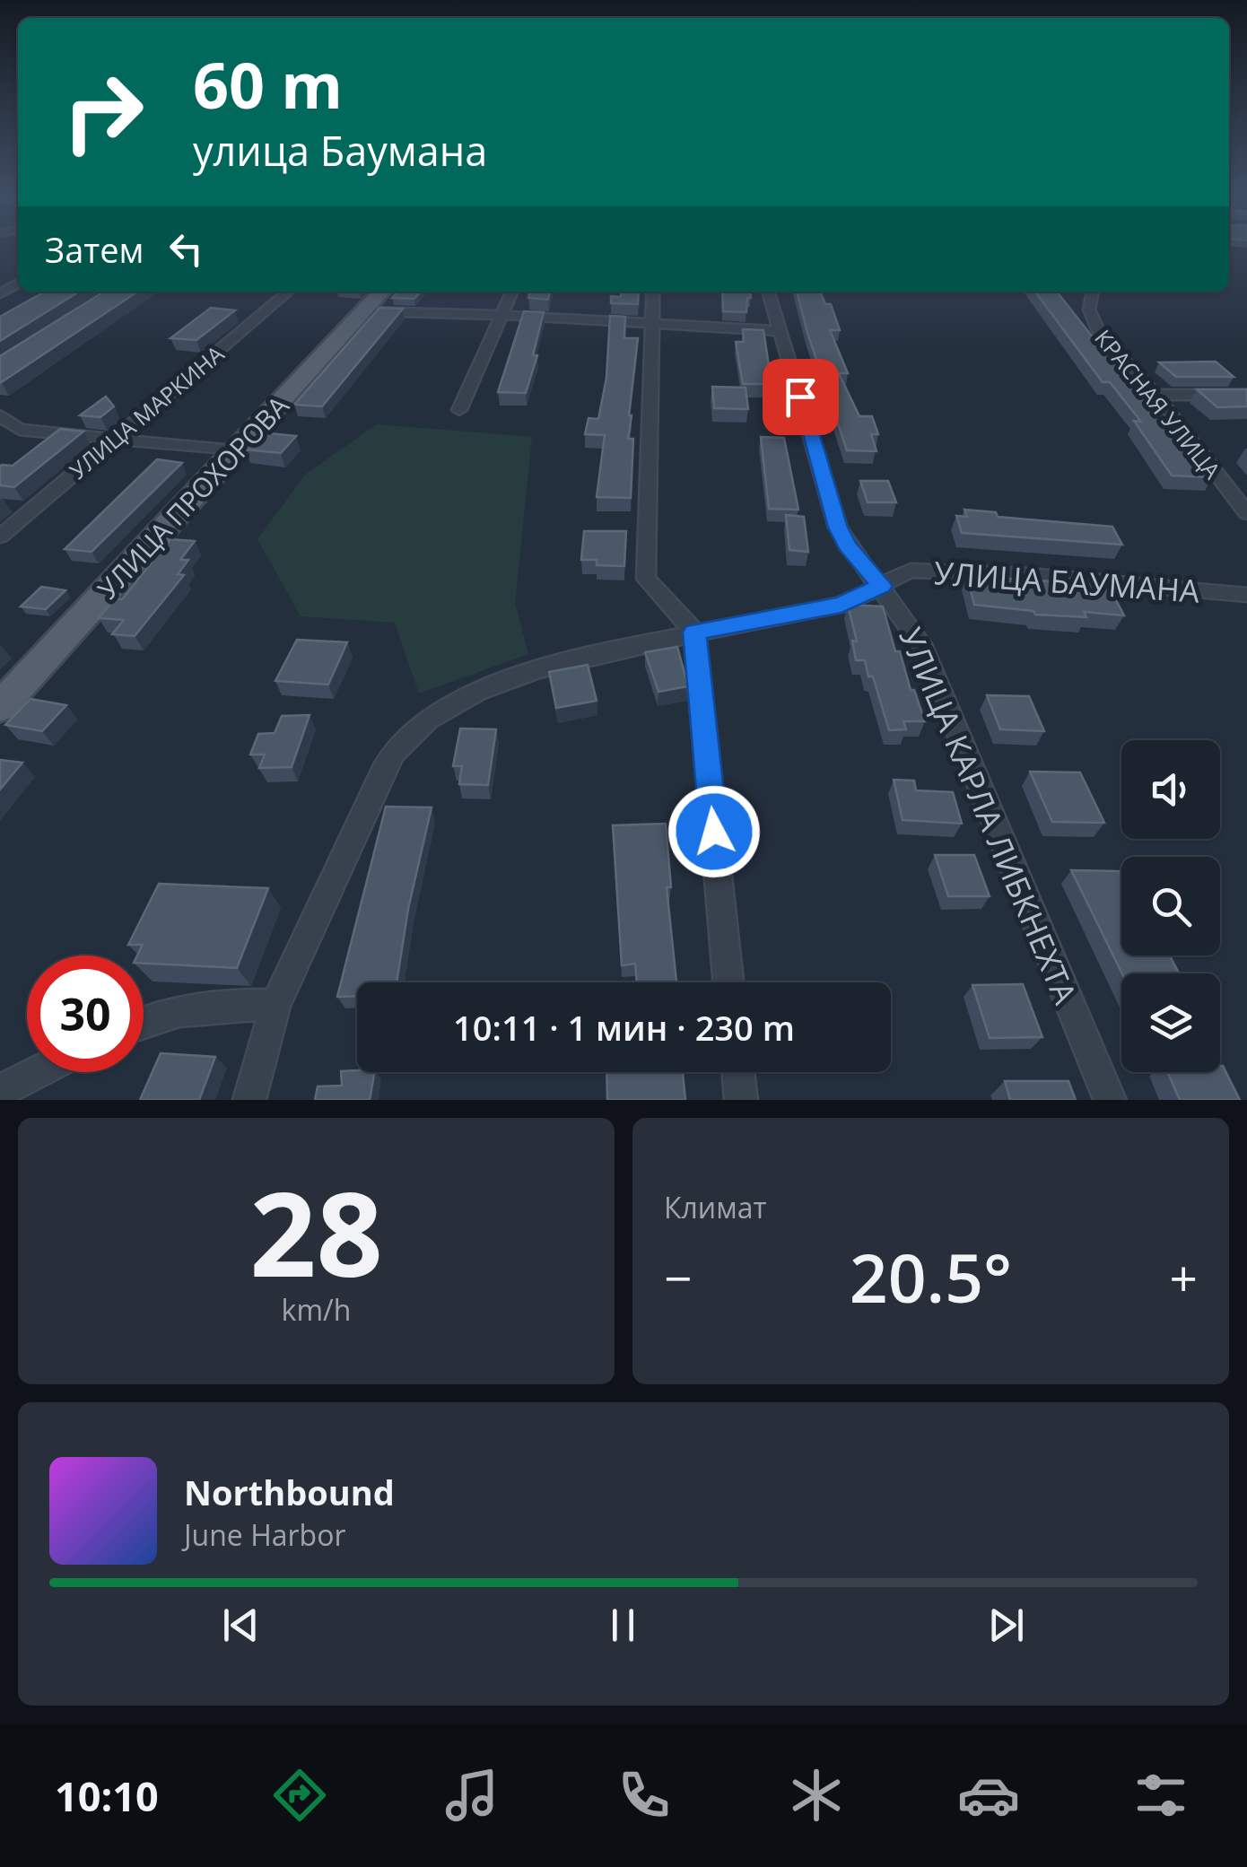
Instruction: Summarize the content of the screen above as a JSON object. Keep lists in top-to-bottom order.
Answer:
{
  "streets": {
    "main road": ["УЛИЦА ПРОХОРОВА"],
    "street": [
      "КРАСНАЯ УЛИЦА",
      "УЛИЦА МАРКИНА",
      "УЛИЦА БАУМАНА",
      "УЛИЦА КАРЛА ЛИБКНЕХТА"
    ]
  },
  "crossings": [
    ["УЛИЦА БАУМАНА", "УЛИЦА КАРЛА ЛИБКНЕХТА"]
  ],
  "page": {
    "turn": ["60 m", "улица Баумана"],
    "then": "Затем",
    "limit": "30",
    "trip": "10:11 · 1 мин · 230 m",
    "tile": [
      ["28", "km/h"],
      "Климат"
    ],
    "heat": ["−", "20.5°", "+"],
    "song": ["Northbound", "June Harbor"],
    "tabs": "10:10"
  }
}
